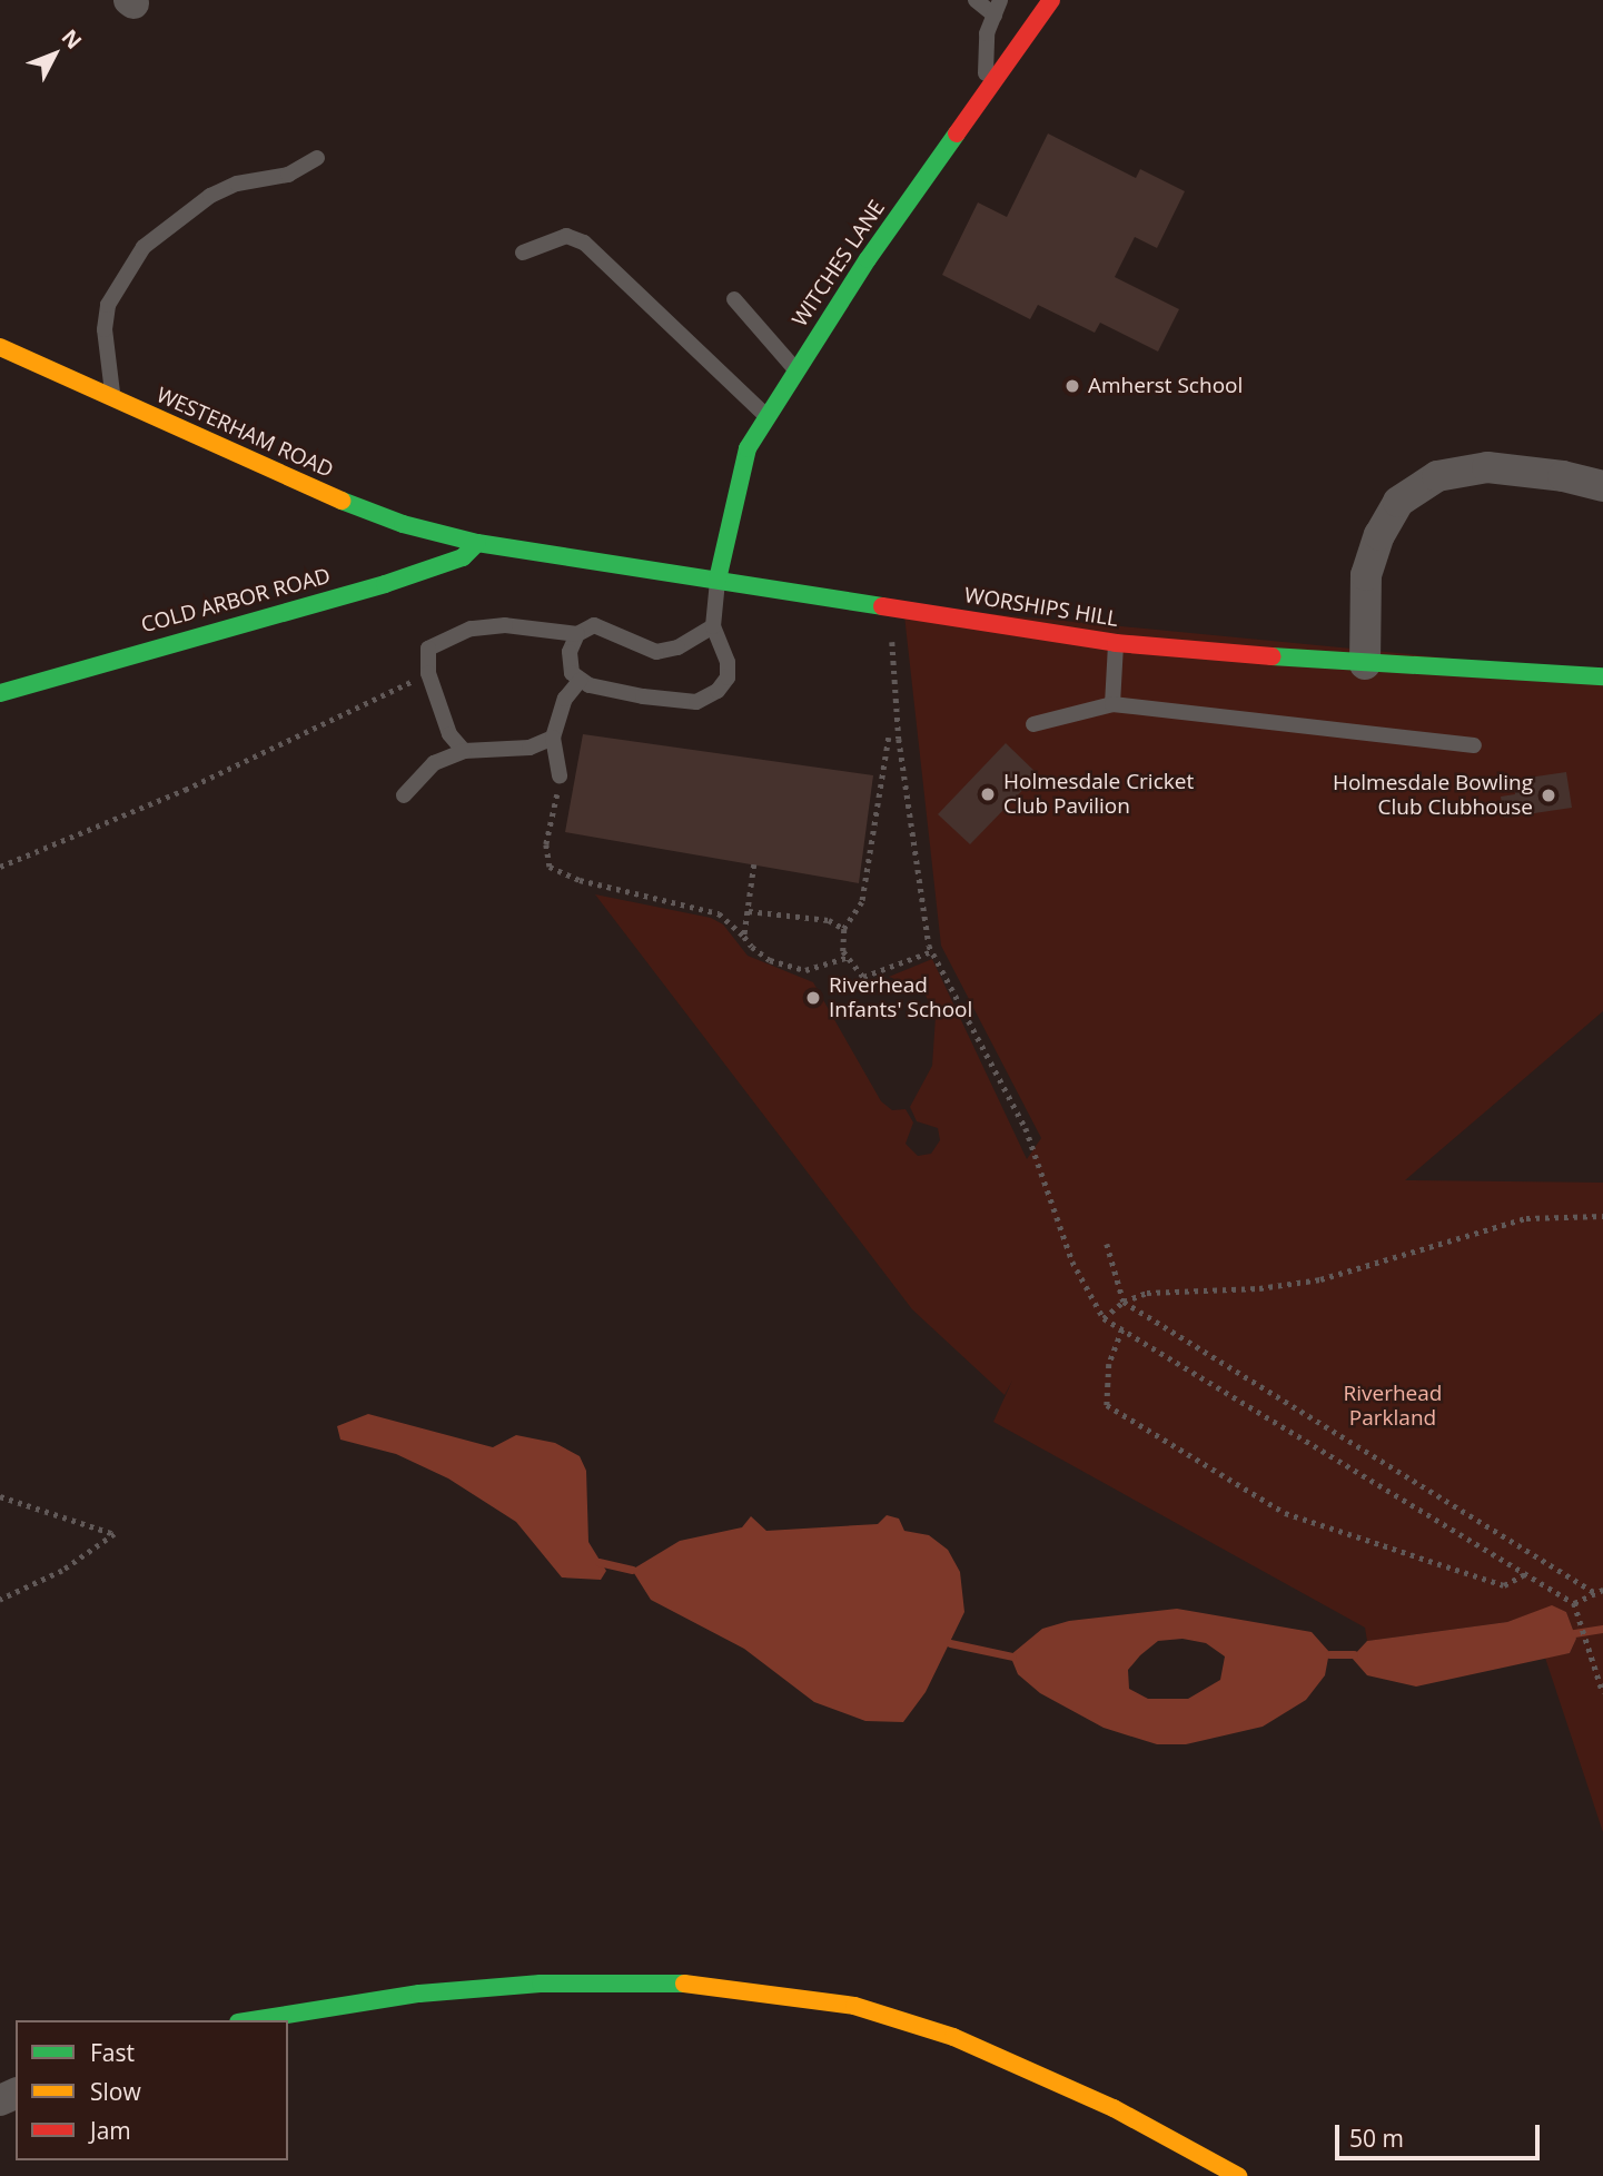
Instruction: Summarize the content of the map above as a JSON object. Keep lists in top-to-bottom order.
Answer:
{
  "streets": {
    "main road": [
      "WITCHES LANE",
      "WESTERHAM ROAD",
      "COLD ARBOR ROAD",
      "WORSHIPS HILL"
    ]
  },
  "crossings": [
    ["WITCHES LANE", "WORSHIPS HILL"],
    ["WESTERHAM ROAD", "COLD ARBOR ROAD"],
    ["WESTERHAM ROAD", "WORSHIPS HILL"],
    ["COLD ARBOR ROAD", "WORSHIPS HILL"]
  ],
  "parks": ["Riverhead Parkland"],
  "places": [
    "Amherst School",
    "Holmesdale Cricket Club Pavilion",
    "Holmesdale Bowling Club Clubhouse",
    "Riverhead Infants' School"
  ],
  "legend": ["Fast", "Slow", "Jam"],
  "scale_bar": "50 m",
  "north": "top right"
}
